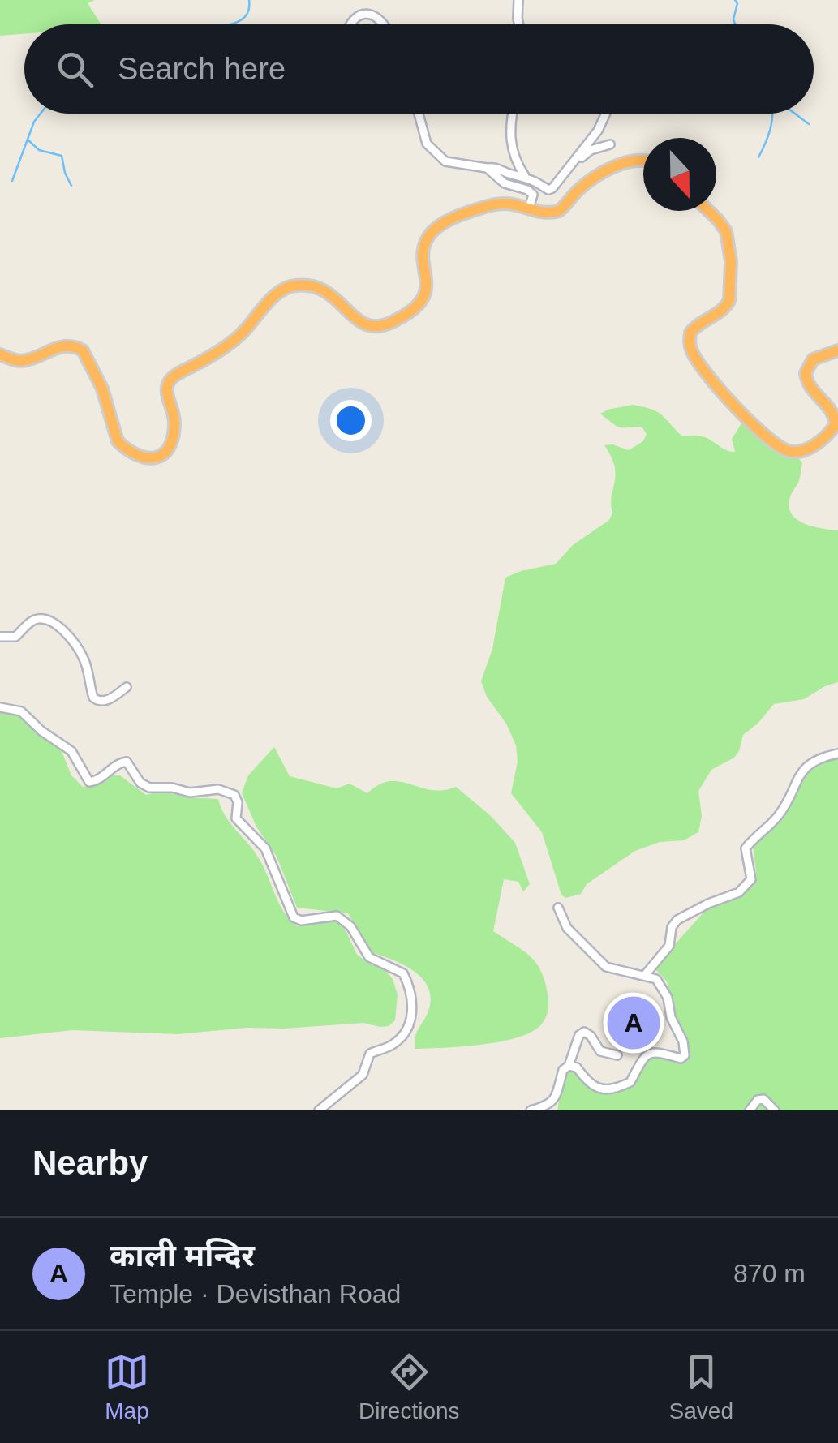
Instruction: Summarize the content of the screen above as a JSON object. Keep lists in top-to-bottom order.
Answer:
{
  "north": "bottom",
  "page": {
    "search": "Search here",
    "pins": "A",
    "heading": "Nearby",
    "list": [
      {
        "mark": "A",
        "name": "काली मन्दिर",
        "note": "Temple · Devisthan Road",
        "value": "870 m"
      }
    ],
    "nav": ["Map", "Directions", "Saved"]
  }
}
